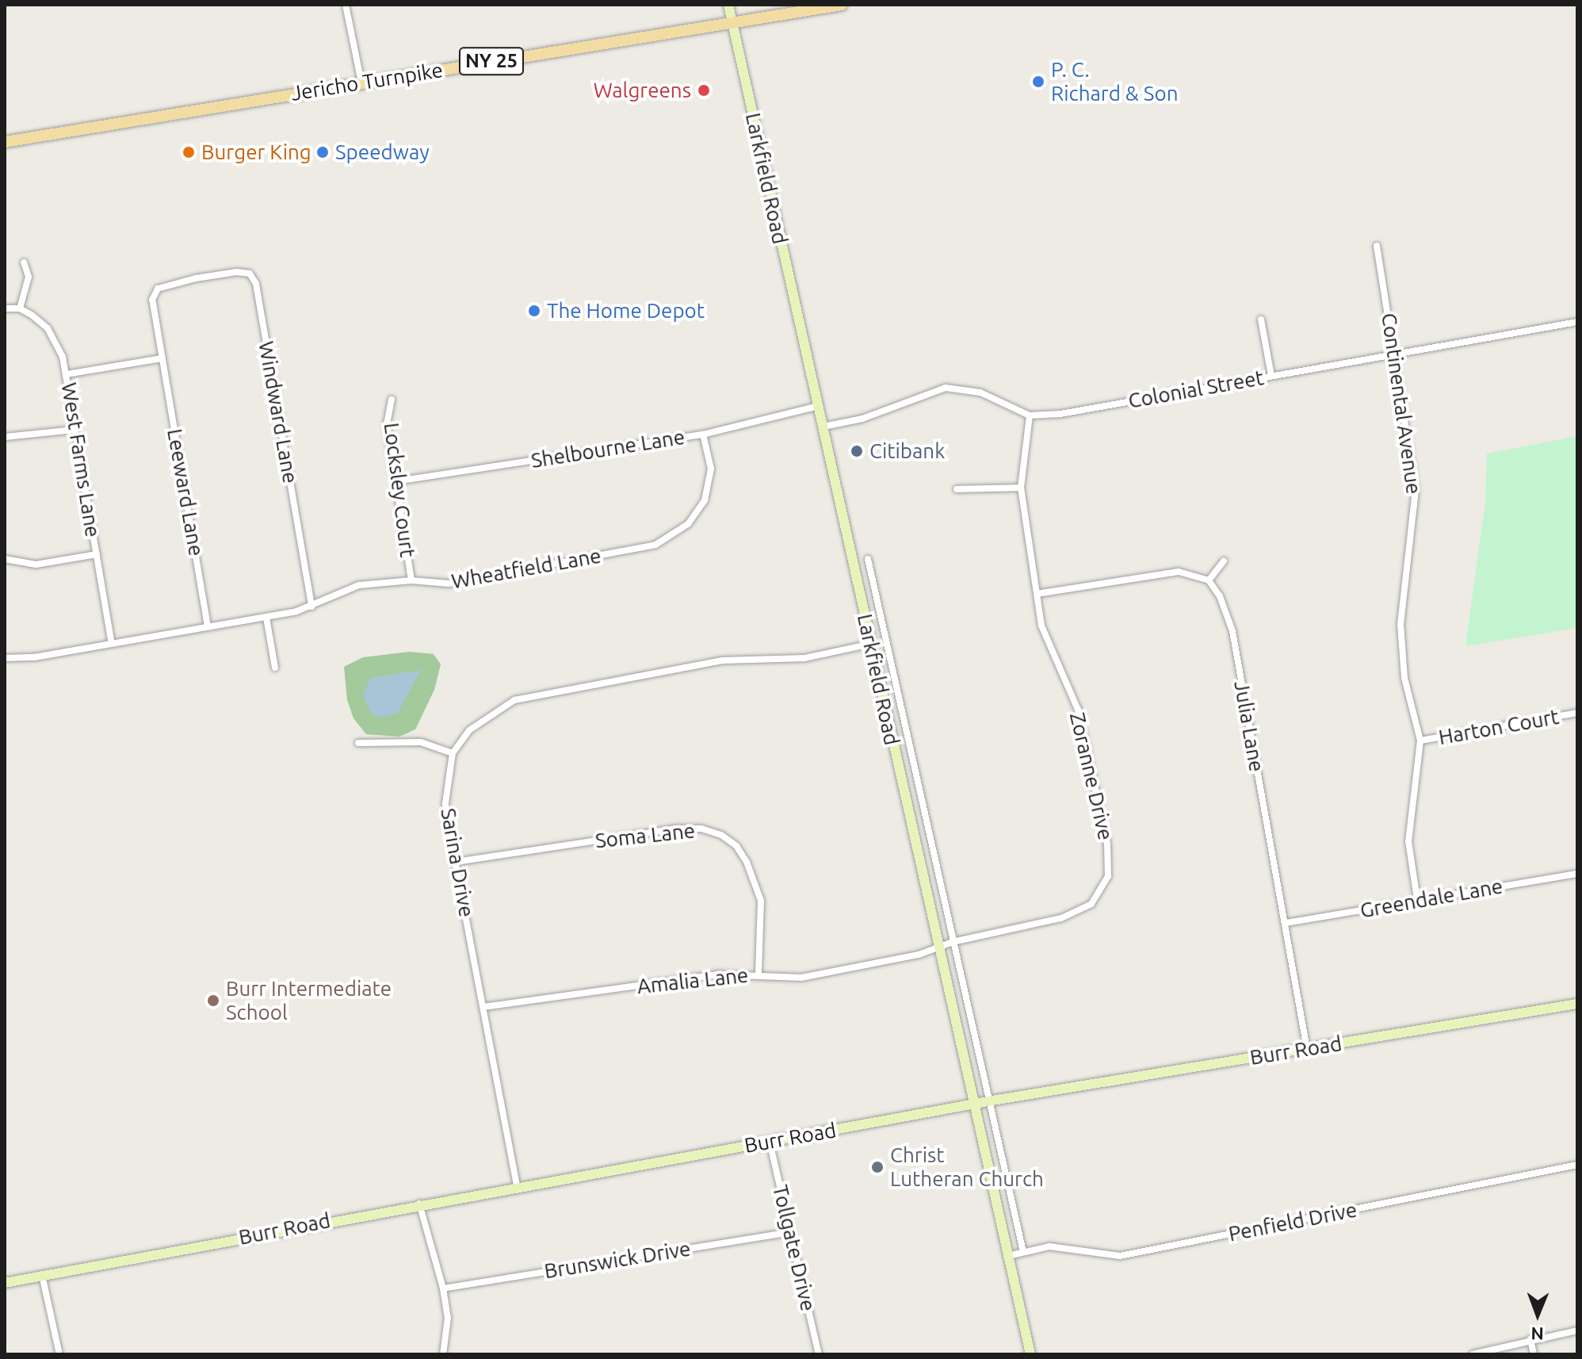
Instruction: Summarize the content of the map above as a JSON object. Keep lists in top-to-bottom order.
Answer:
{
  "streets": {
    "main road": ["NY 25", "Jericho Turnpike"],
    "street": [
      "Larkfield Road",
      "Colonial Street",
      "Continental Avenue",
      "Windward Lane",
      "Shelbourne Lane",
      "West Farms Lane",
      "Locksley Court",
      "Leeward Lane",
      "Wheatfield Lane",
      "Julia Lane",
      "Harton Court",
      "Zoranne Drive",
      "Soma Lane",
      "Sarina Drive",
      "Greendale Lane",
      "Amalia Lane",
      "Burr Road",
      "Penfield Drive",
      "Tollgate Drive",
      "Brunswick Drive"
    ]
  },
  "crossings": [
    ["Jericho Turnpike", "Larkfield Road"],
    ["Larkfield Road", "Shelbourne Lane"],
    ["Larkfield Road", "Zoranne Drive"],
    ["Larkfield Road", "Sarina Drive"],
    ["Larkfield Road", "Amalia Lane"],
    ["Larkfield Road", "Burr Road"],
    ["Larkfield Road", "Penfield Drive"],
    ["Colonial Street", "Continental Avenue"],
    ["Colonial Street", "Zoranne Drive"],
    ["Continental Avenue", "Harton Court"],
    ["Continental Avenue", "Greendale Lane"],
    ["Windward Lane", "Leeward Lane"],
    ["Windward Lane", "Wheatfield Lane"],
    ["Shelbourne Lane", "Locksley Court"],
    ["Shelbourne Lane", "Wheatfield Lane"],
    ["West Farms Lane", "Wheatfield Lane"],
    ["Locksley Court", "Wheatfield Lane"],
    ["Leeward Lane", "Wheatfield Lane"],
    ["Julia Lane", "Greendale Lane"],
    ["Julia Lane", "Burr Road"],
    ["Zoranne Drive", "Amalia Lane"],
    ["Soma Lane", "Sarina Drive"],
    ["Soma Lane", "Amalia Lane"],
    ["Sarina Drive", "Amalia Lane"],
    ["Sarina Drive", "Burr Road"],
    ["Burr Road", "Tollgate Drive"],
    ["Tollgate Drive", "Brunswick Drive"]
  ],
  "places": [
    "P. C. Richard & Son",
    "Walgreens",
    "Burger King",
    "Speedway",
    "The Home Depot",
    "Citibank",
    "Burr Intermediate School",
    "Christ Lutheran Church"
  ],
  "north": "bottom"
}
